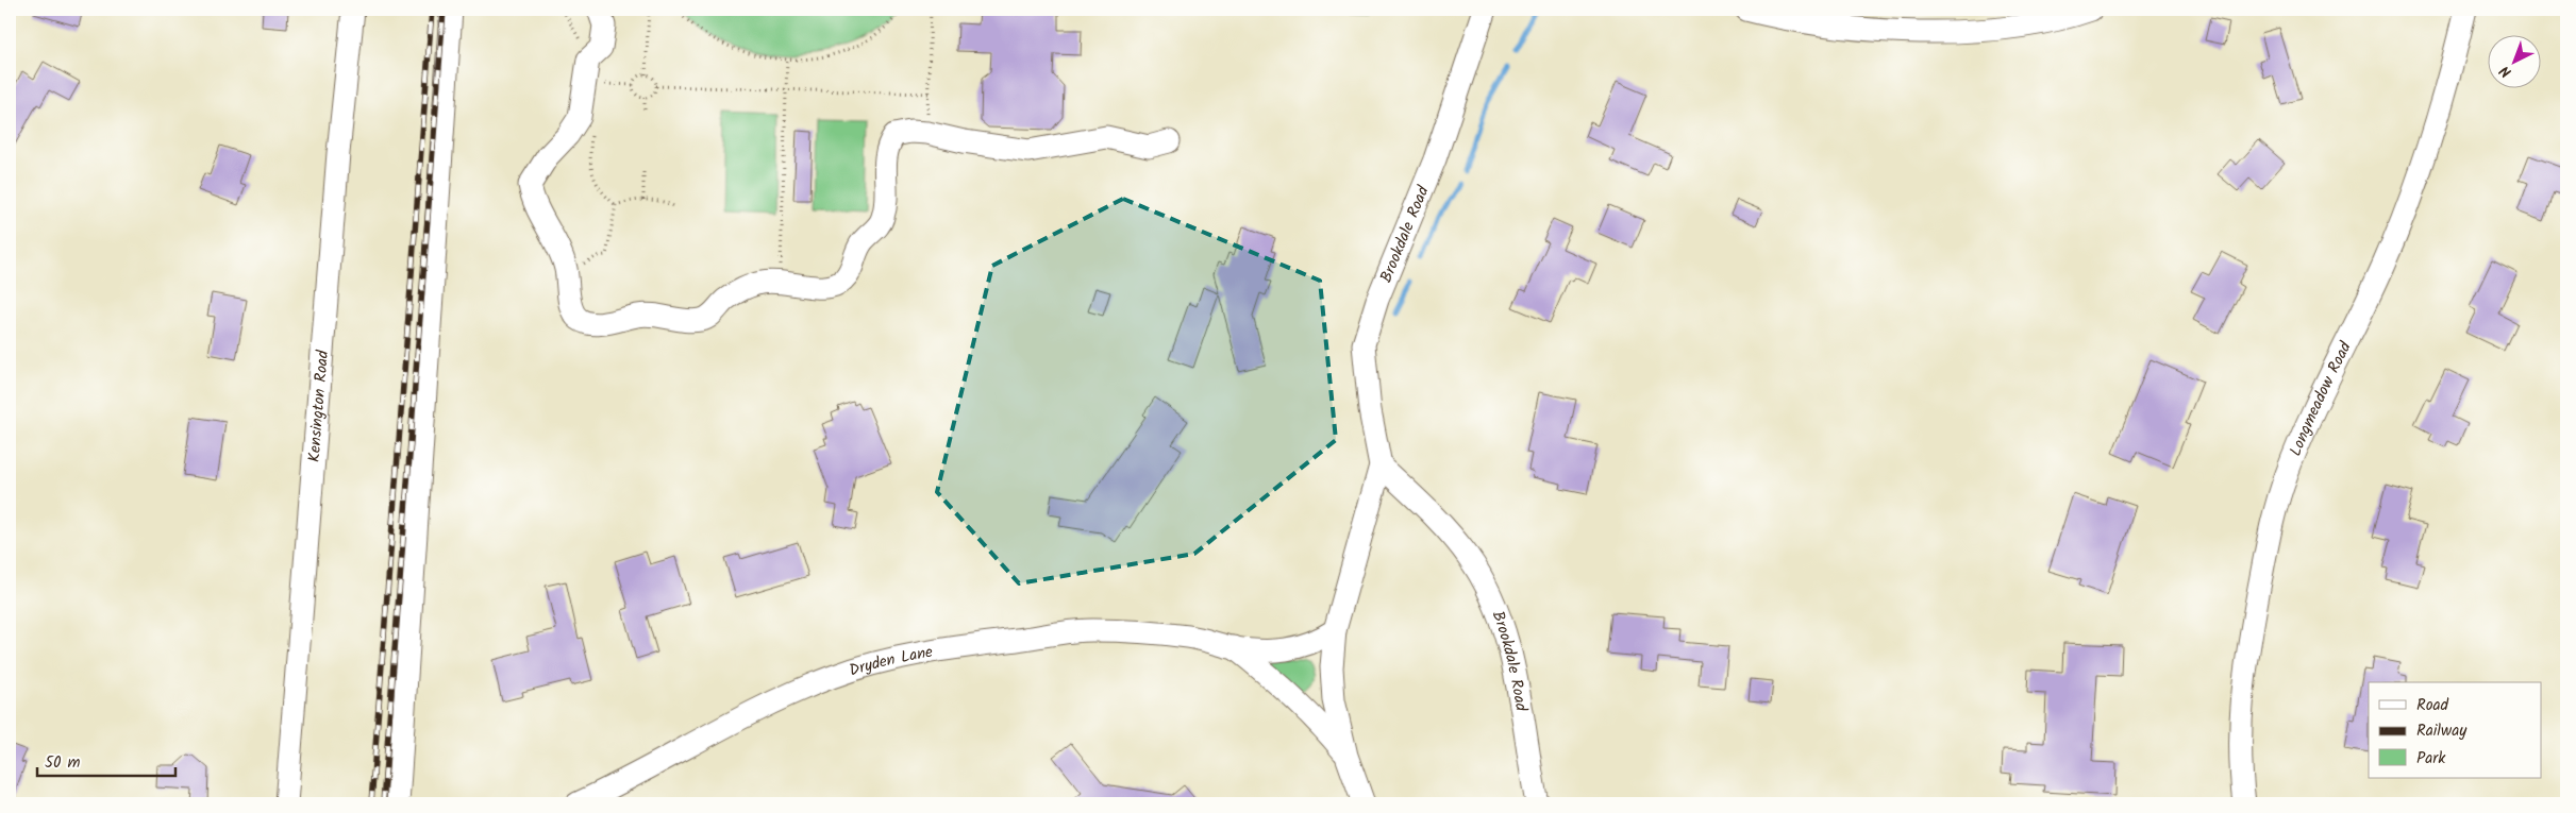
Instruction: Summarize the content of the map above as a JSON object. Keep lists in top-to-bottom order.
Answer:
{
  "streets": {
    "street": [
      "Brookdale Road",
      "Longmeadow Road",
      "Kensington Road",
      "Dryden Lane"
    ]
  },
  "crossings": [
    ["Brookdale Road", "Dryden Lane"]
  ],
  "legend": ["Road", "Railway", "Park"],
  "scale_bar": "50 m",
  "north": "bottom left"
}
